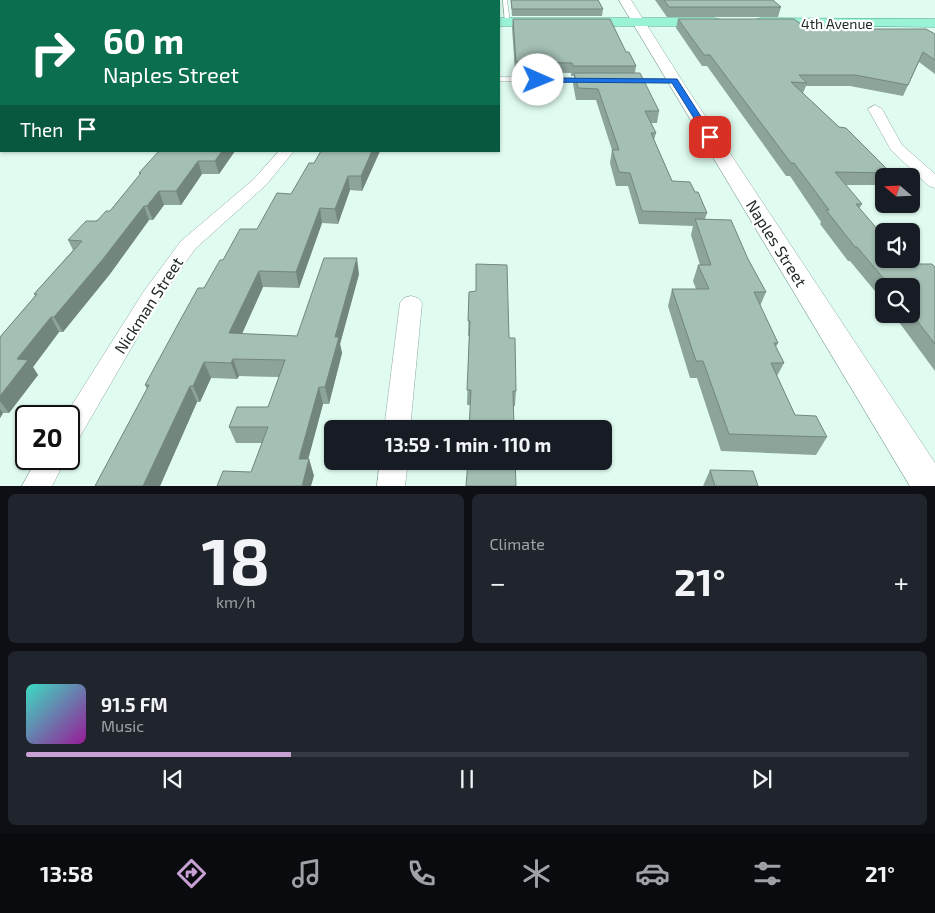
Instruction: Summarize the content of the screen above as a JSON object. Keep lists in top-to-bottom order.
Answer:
{
  "streets": {
    "main road": ["4th Avenue"],
    "street": ["Naples Street", "Nickman Street"]
  },
  "north": "left",
  "page": {
    "turn": ["60 m", "Naples Street"],
    "then": "Then",
    "limit": "20",
    "trip": "13:59 · 1 min · 110 m",
    "tile": [
      ["18", "km/h"],
      "Climate"
    ],
    "heat": ["−", "21°", "+"],
    "song": ["91.5 FM", "Music"],
    "tabs": ["13:58", "21°"]
  }
}
